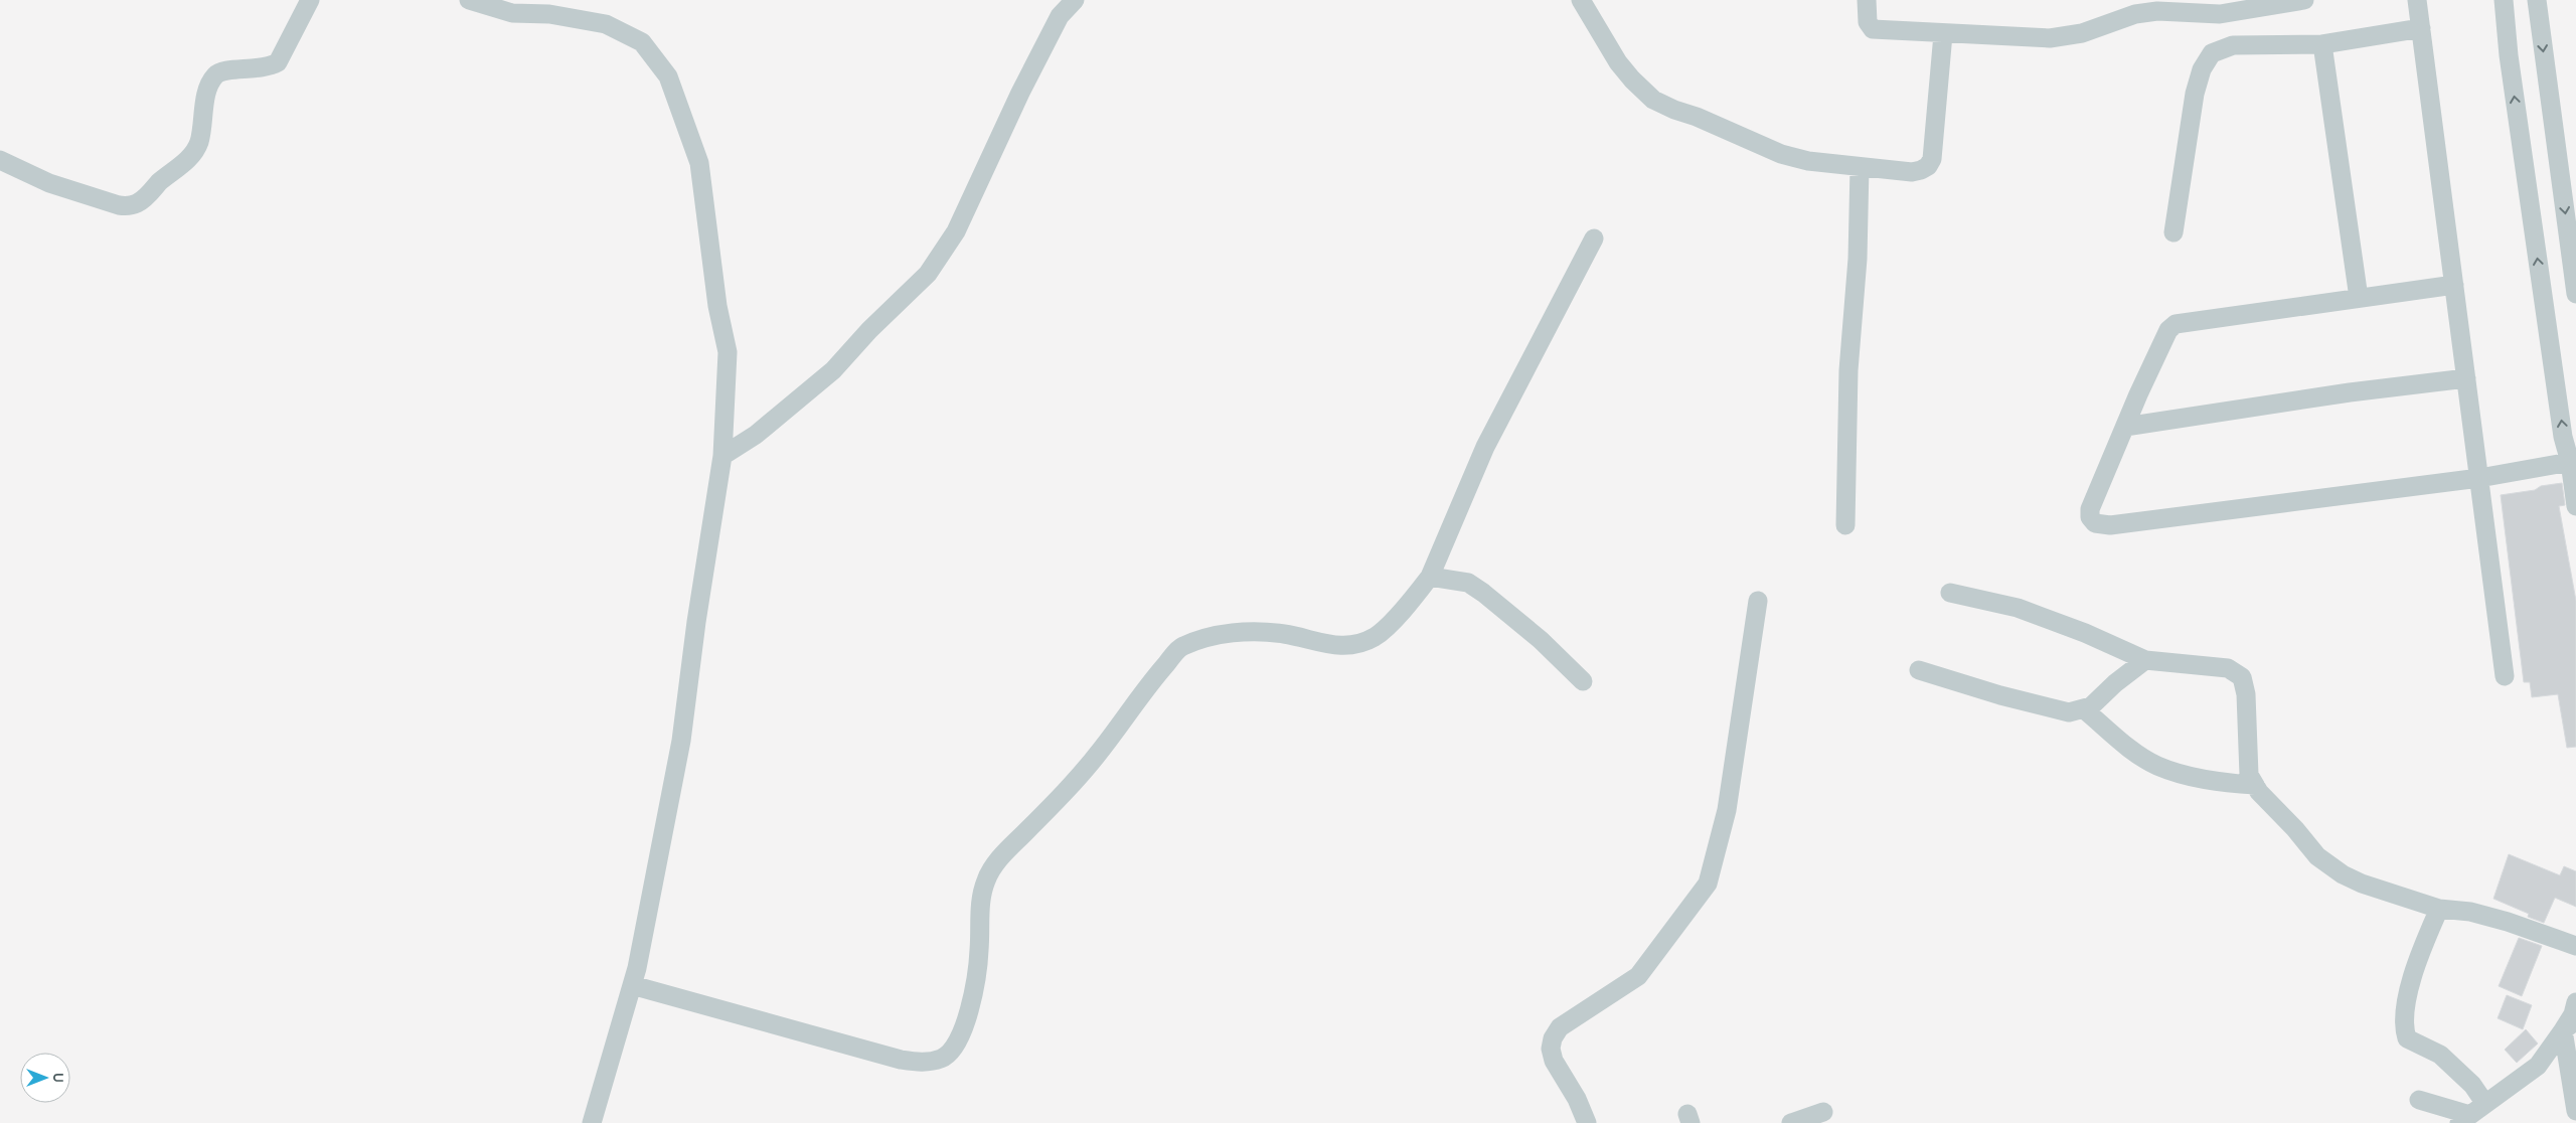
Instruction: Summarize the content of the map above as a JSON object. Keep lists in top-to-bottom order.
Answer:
{
  "north": "right"
}
